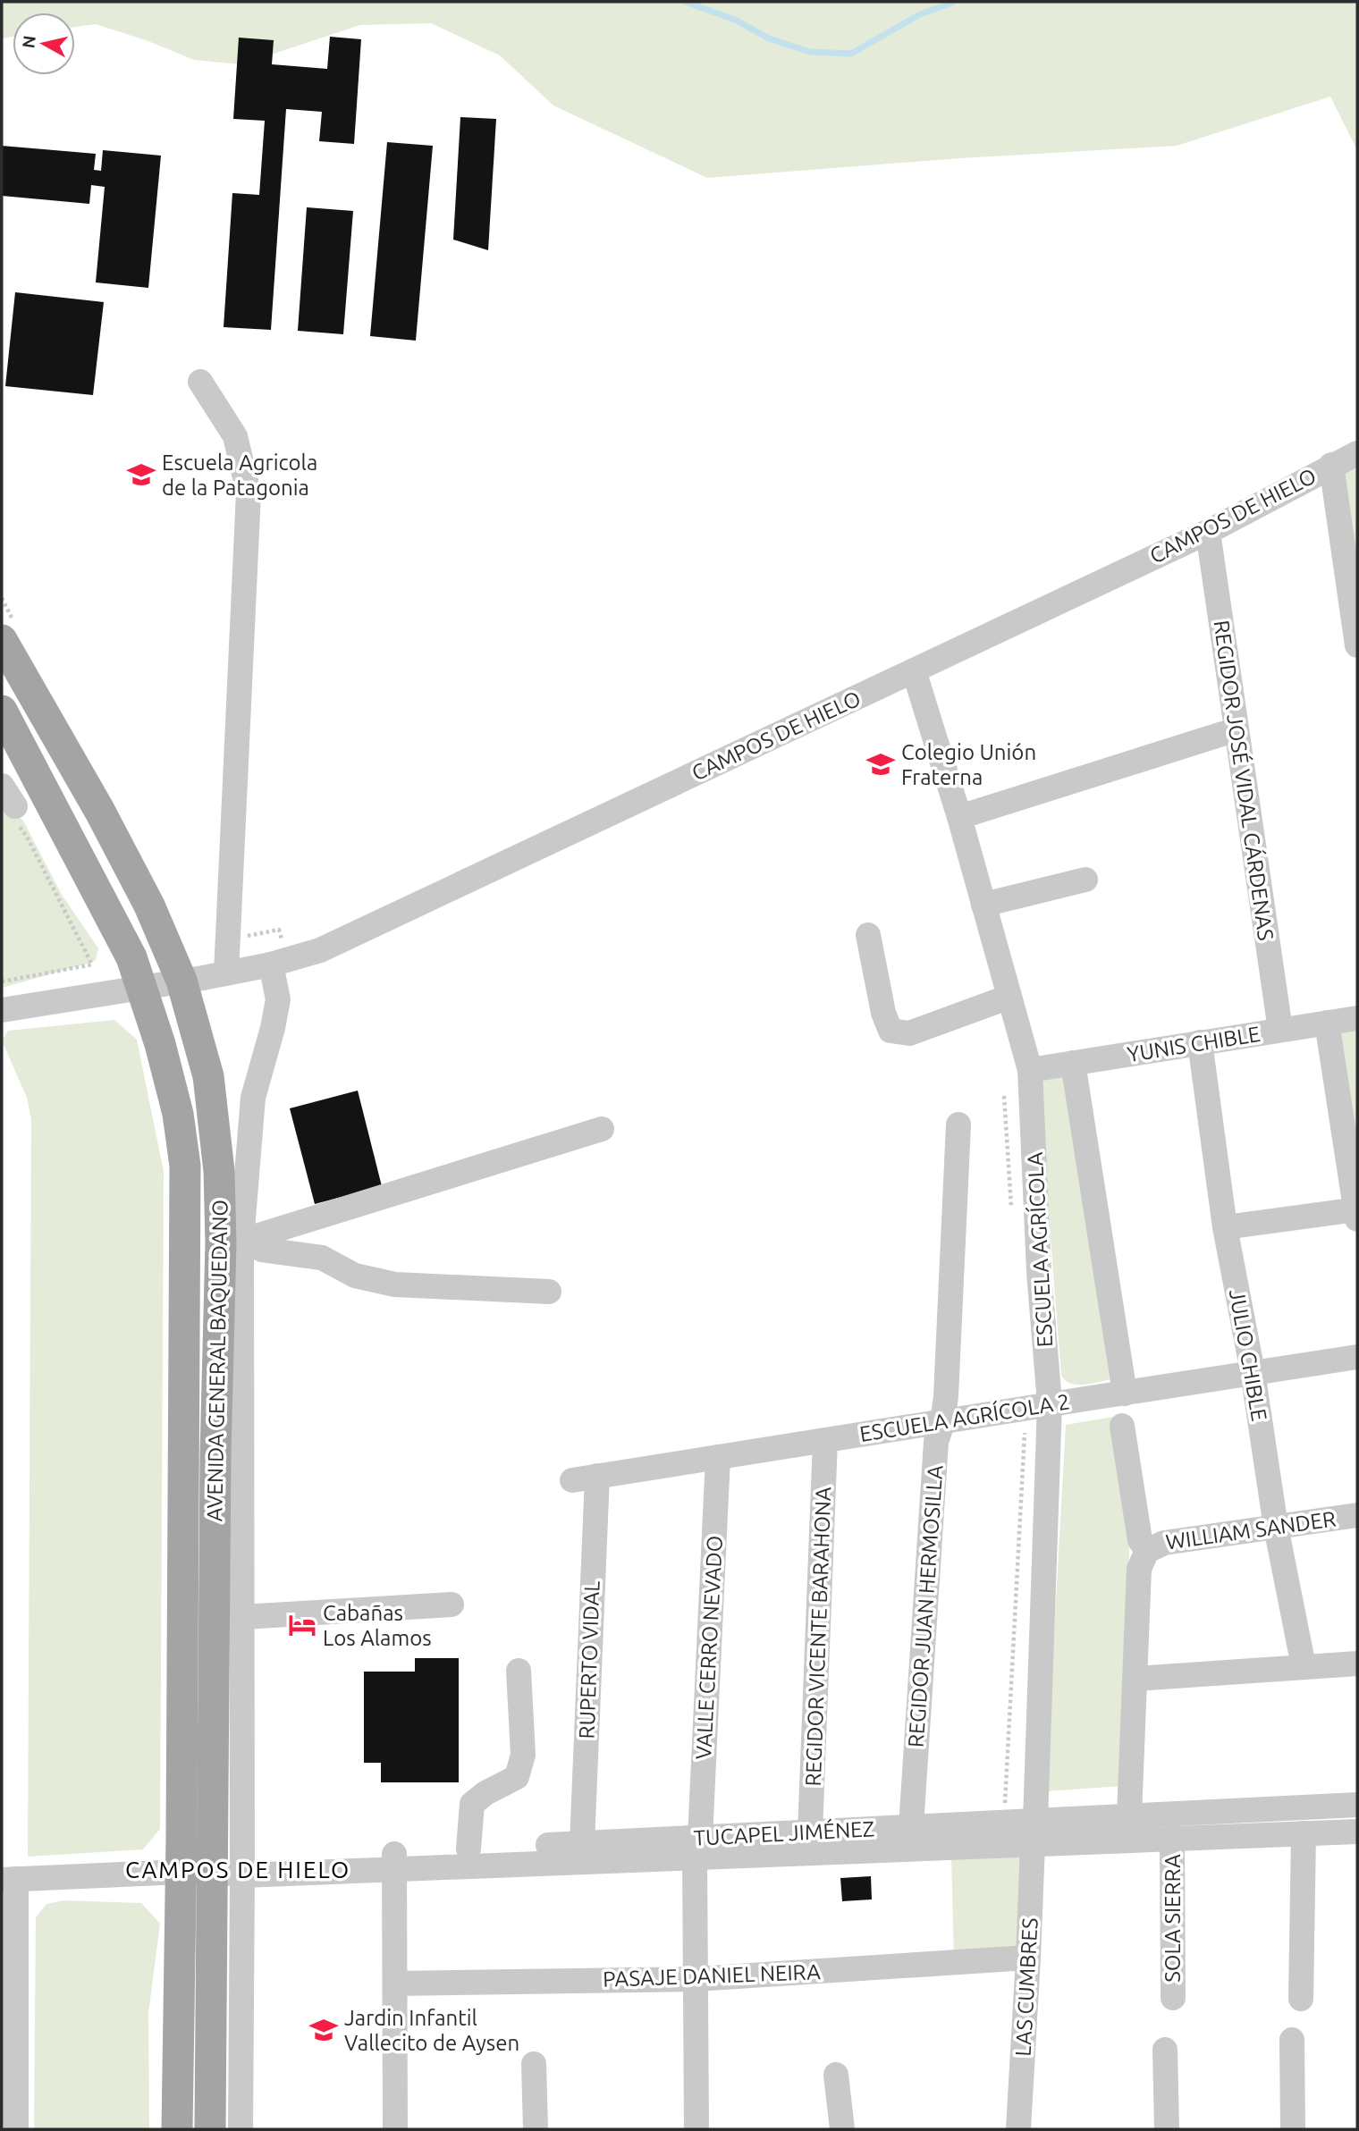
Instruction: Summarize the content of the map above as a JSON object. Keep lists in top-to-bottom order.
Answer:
{
  "streets": {
    "main road": ["AVENIDA GENERAL BAQUEDANO"],
    "street": [
      "CAMPOS DE HIELO",
      "REGIDOR JOSÉ VIDAL CÁRDENAS",
      "YUNIS CHIBLE",
      "ESCUELA AGRÍCOLA",
      "JULIO CHIBLE",
      "ESCUELA AGRÍCOLA 2",
      "WILLIAM SANDER",
      "REGIDOR JUAN HERMOSILLA",
      "REGIDOR VICENTE BARAHONA",
      "VALLE CERRO NEVADO",
      "RUPERTO VIDAL",
      "TUCAPEL JIMÉNEZ",
      "SOLA SIERRA",
      "PASAJE DANIEL NEIRA",
      "LAS CUMBRES"
    ]
  },
  "crossings": [
    ["CAMPOS DE HIELO", "REGIDOR JOSÉ VIDAL CÁRDENAS"],
    ["CAMPOS DE HIELO", "ESCUELA AGRÍCOLA"],
    ["CAMPOS DE HIELO", "AVENIDA GENERAL BAQUEDANO"],
    ["REGIDOR JOSÉ VIDAL CÁRDENAS", "YUNIS CHIBLE"],
    ["YUNIS CHIBLE", "ESCUELA AGRÍCOLA"],
    ["YUNIS CHIBLE", "JULIO CHIBLE"],
    ["ESCUELA AGRÍCOLA", "ESCUELA AGRÍCOLA 2"],
    ["ESCUELA AGRÍCOLA", "TUCAPEL JIMÉNEZ"],
    ["ESCUELA AGRÍCOLA", "LAS CUMBRES"],
    ["JULIO CHIBLE", "ESCUELA AGRÍCOLA 2"],
    ["JULIO CHIBLE", "WILLIAM SANDER"],
    ["AVENIDA GENERAL BAQUEDANO", "TUCAPEL JIMÉNEZ"],
    ["ESCUELA AGRÍCOLA 2", "REGIDOR JUAN HERMOSILLA"],
    ["ESCUELA AGRÍCOLA 2", "REGIDOR VICENTE BARAHONA"],
    ["ESCUELA AGRÍCOLA 2", "VALLE CERRO NEVADO"],
    ["ESCUELA AGRÍCOLA 2", "RUPERTO VIDAL"],
    ["REGIDOR JUAN HERMOSILLA", "TUCAPEL JIMÉNEZ"],
    ["REGIDOR VICENTE BARAHONA", "TUCAPEL JIMÉNEZ"],
    ["VALLE CERRO NEVADO", "TUCAPEL JIMÉNEZ"],
    ["VALLE CERRO NEVADO", "PASAJE DANIEL NEIRA"],
    ["RUPERTO VIDAL", "TUCAPEL JIMÉNEZ"],
    ["TUCAPEL JIMÉNEZ", "SOLA SIERRA"],
    ["TUCAPEL JIMÉNEZ", "LAS CUMBRES"],
    ["PASAJE DANIEL NEIRA", "LAS CUMBRES"]
  ],
  "districts": ["CAMPOS DE HIELO"],
  "places": {
    "school or university": ["Escuela Agricola de la Patagonia", "Colegio Unión Fraterna", "Jardin Infantil Vallecito de Aysen"],
    "hotel": ["Cabañas Los Alamos"]
  },
  "north": "left"
}
